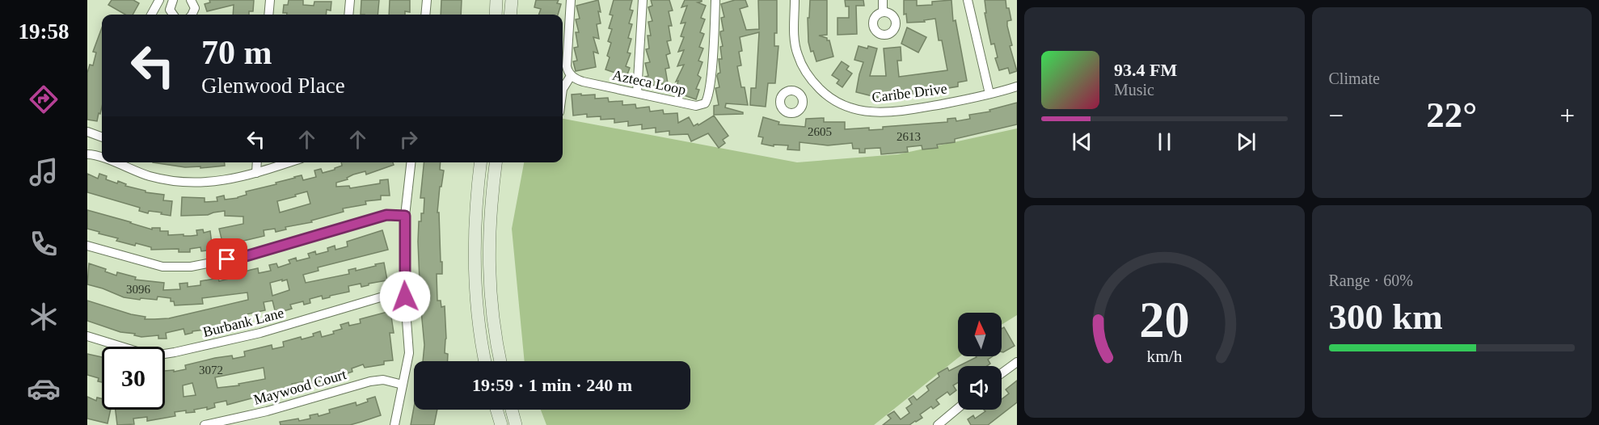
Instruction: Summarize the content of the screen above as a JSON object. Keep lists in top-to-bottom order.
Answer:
{
  "streets": {
    "street": [
      "Azteca Loop",
      "Caribe Drive",
      "Burbank Lane",
      "Maywood Court"
    ]
  },
  "house_numbers": [
    "2605",
    "2613",
    "3096",
    "3072"
  ],
  "north": "top",
  "page": {
    "tabs": "19:58",
    "tile": [
      "Climate",
      ["Range · 60%", "300 km"]
    ],
    "turn": ["70 m", "Glenwood Place"],
    "song": ["93.4 FM", "Music"],
    "heat": ["−", "22°", "+"],
    "limit": "30",
    "trip": "19:59 · 1 min · 240 m",
    "gauge": ["20", "km/h"]
  }
}
